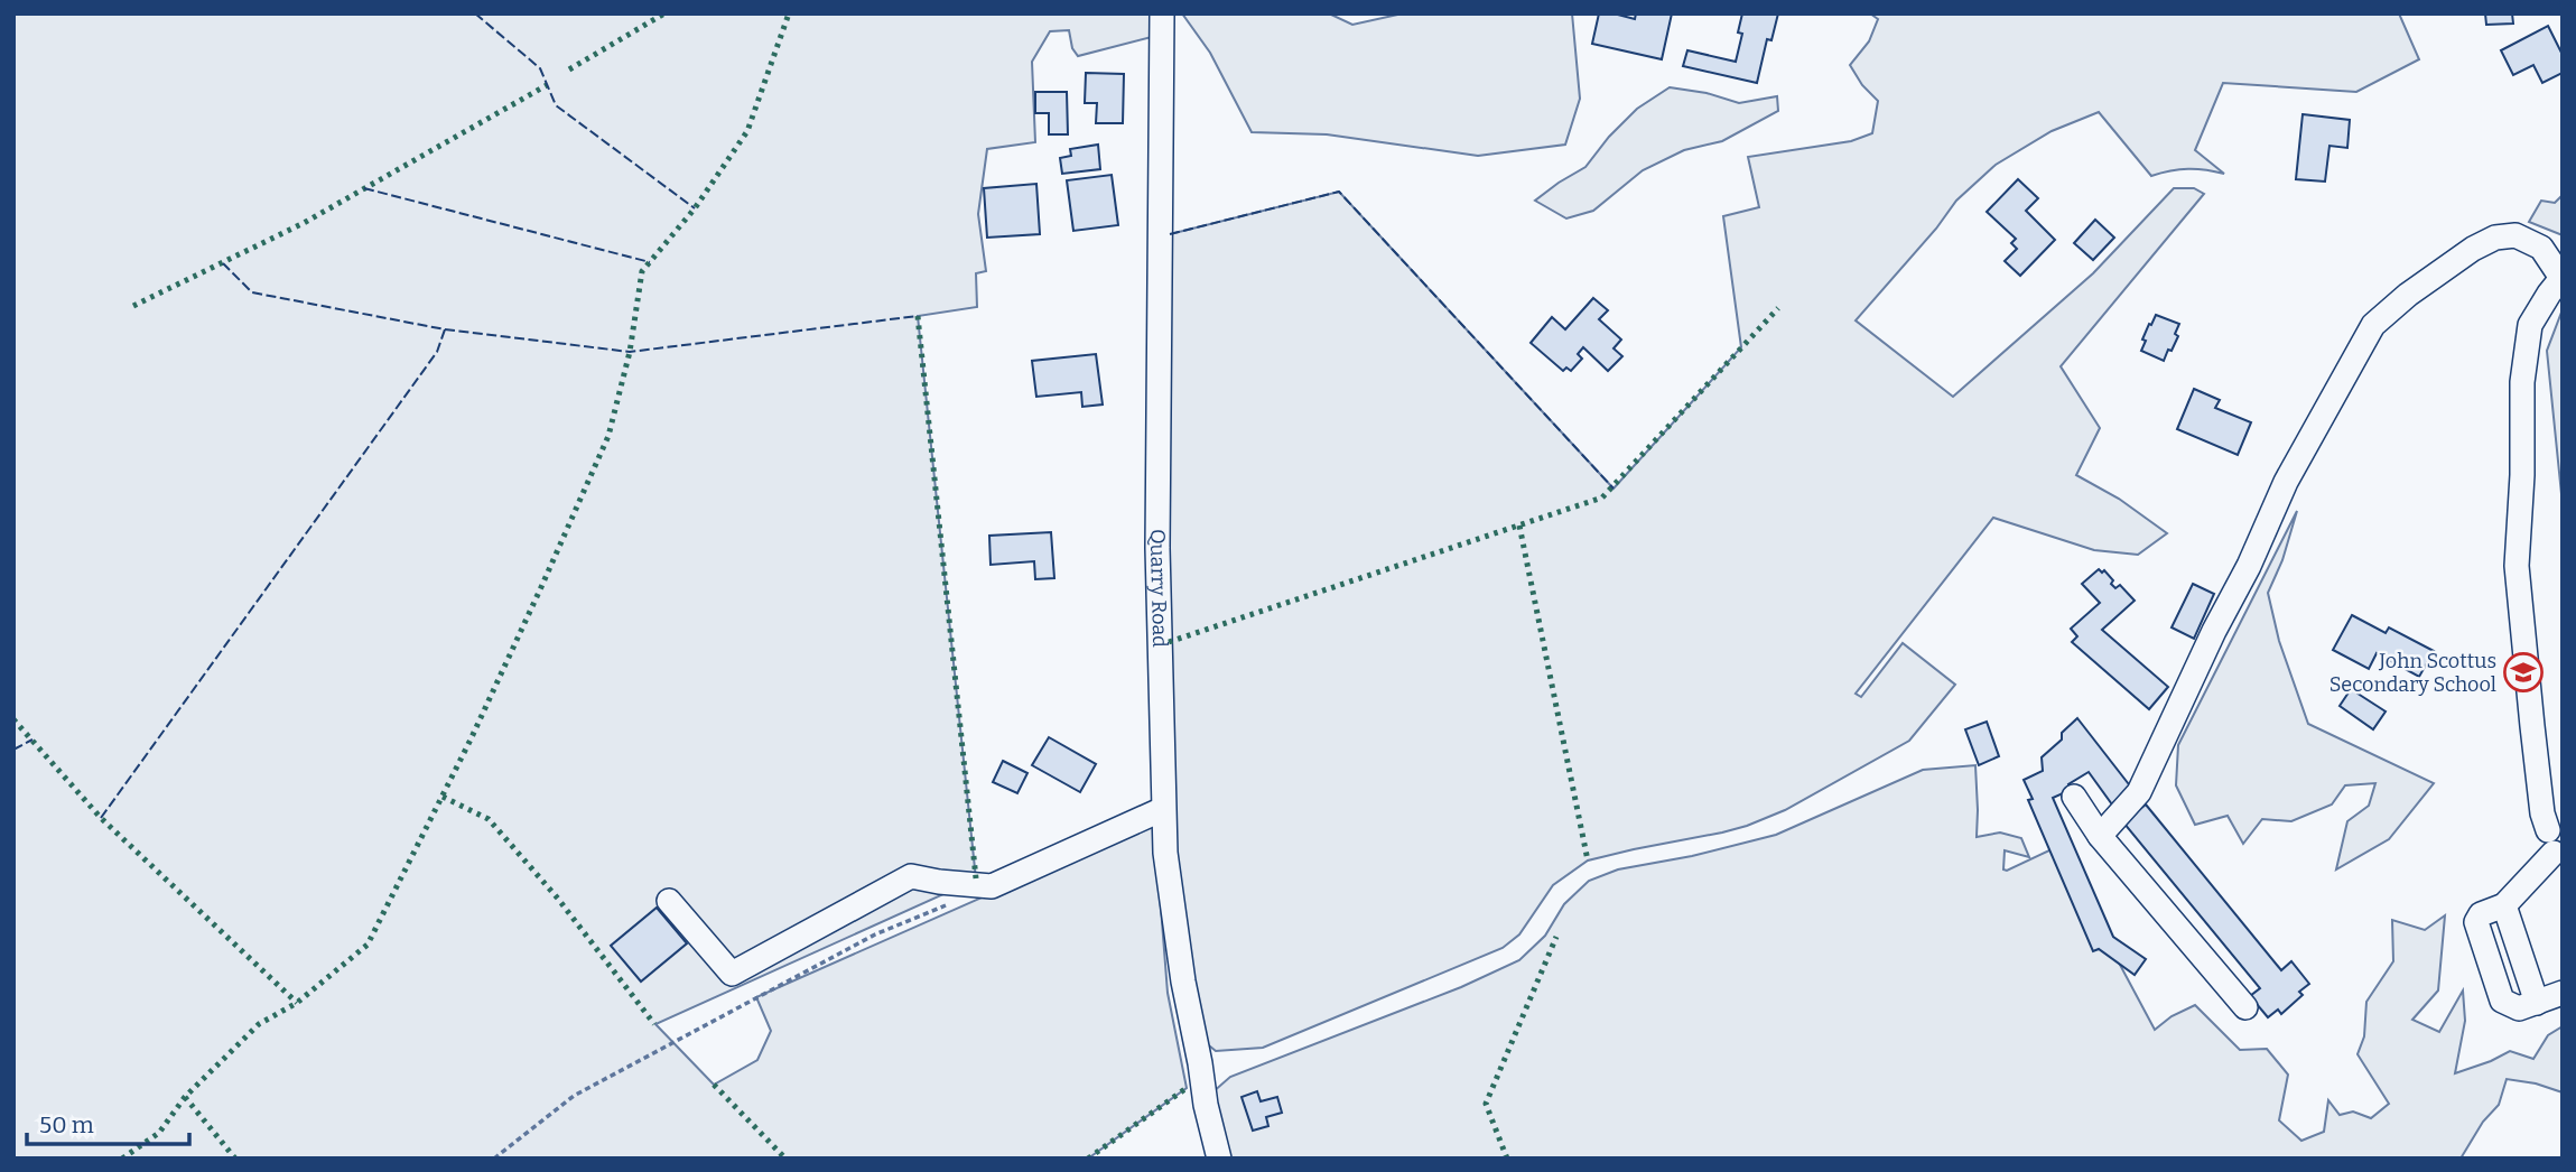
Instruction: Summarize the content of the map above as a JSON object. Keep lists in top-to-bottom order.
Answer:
{
  "streets": {
    "street": ["Quarry Road"]
  },
  "places": {
    "school or university": ["John Scottus Secondary School"]
  },
  "scale_bar": "50 m"
}
